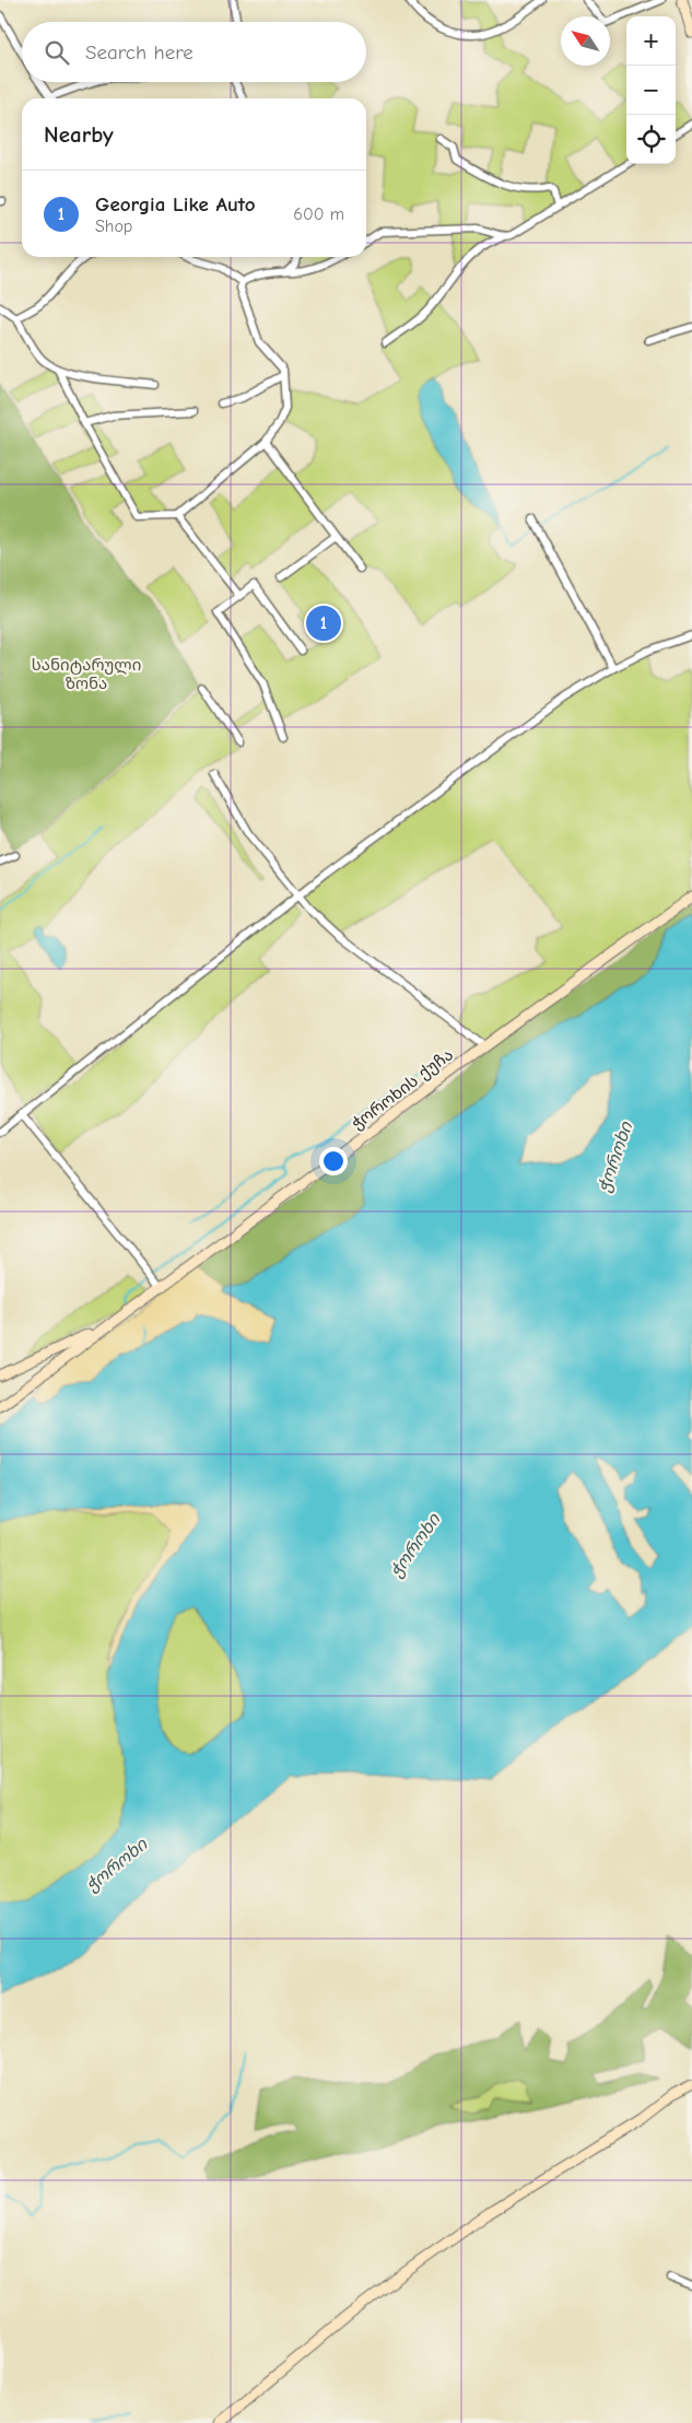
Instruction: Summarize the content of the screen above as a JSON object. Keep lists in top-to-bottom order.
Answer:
{
  "streets": {
    "street": ["ჭოროხის ქუჩა"]
  },
  "water": ["ჭოროხი"],
  "parks": ["სანიტარული ზონა"],
  "north": "top left",
  "page": {
    "map_buttons": ["+", "−"],
    "search": "Search here",
    "heading": "Nearby",
    "list": [
      {
        "mark": "1",
        "name": "Georgia Like Auto",
        "note": "Shop",
        "value": "600 m"
      }
    ],
    "pins": "1"
  }
}
